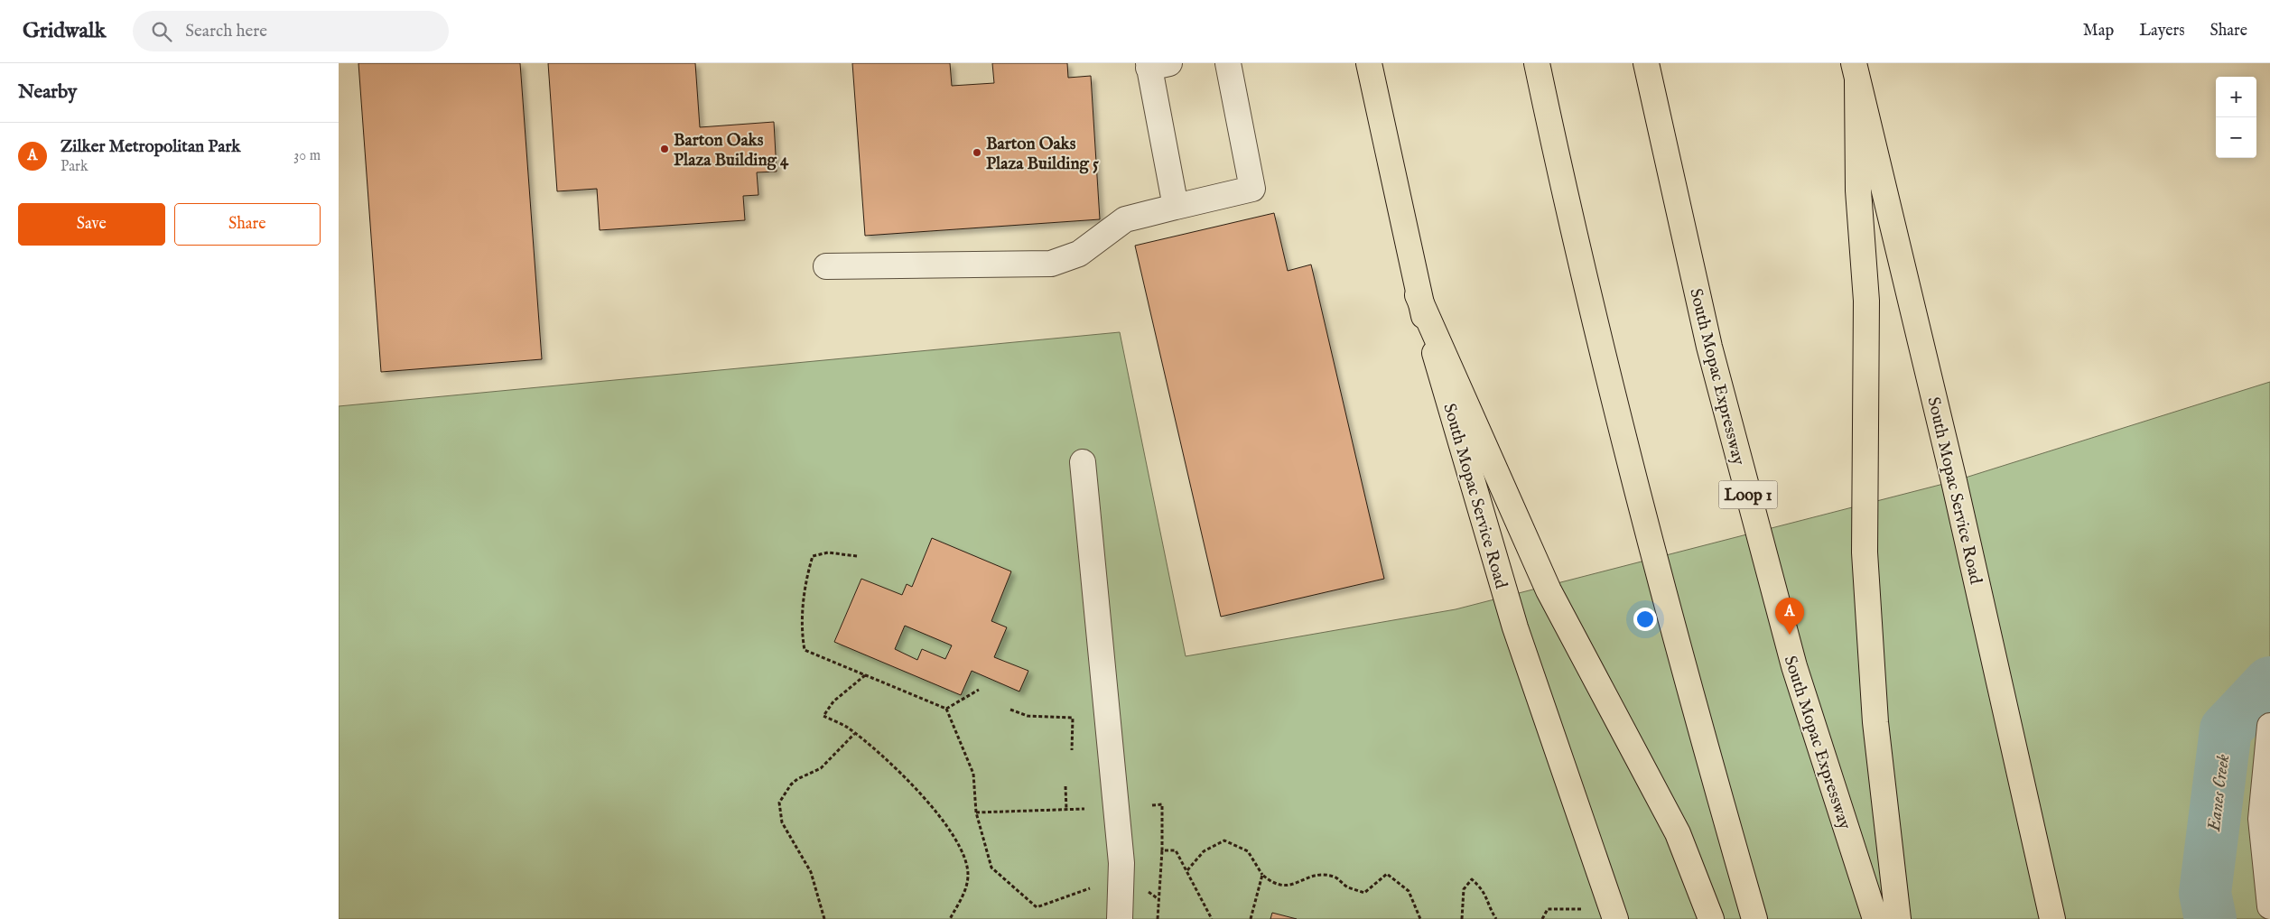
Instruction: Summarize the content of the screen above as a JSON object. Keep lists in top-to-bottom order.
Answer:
{
  "streets": {
    "main road": ["South Mopac Expressway", "South Mopac Service Road", "Loop 1"]
  },
  "water": ["Eanes Creek"],
  "places": ["Barton Oaks Plaza Building 4", "Barton Oaks Plaza Building 5"],
  "page": {
    "header": "Gridwalk",
    "search": "Search here",
    "nav": ["Map", "Layers", "Share"],
    "heading": "Nearby",
    "map_buttons": ["+", "−"],
    "list": [
      {
        "mark": "A",
        "name": "Zilker Metropolitan Park",
        "note": "Park",
        "value": "30 m"
      }
    ],
    "buttons": ["Save", "Share"],
    "pins": "A"
  }
}
